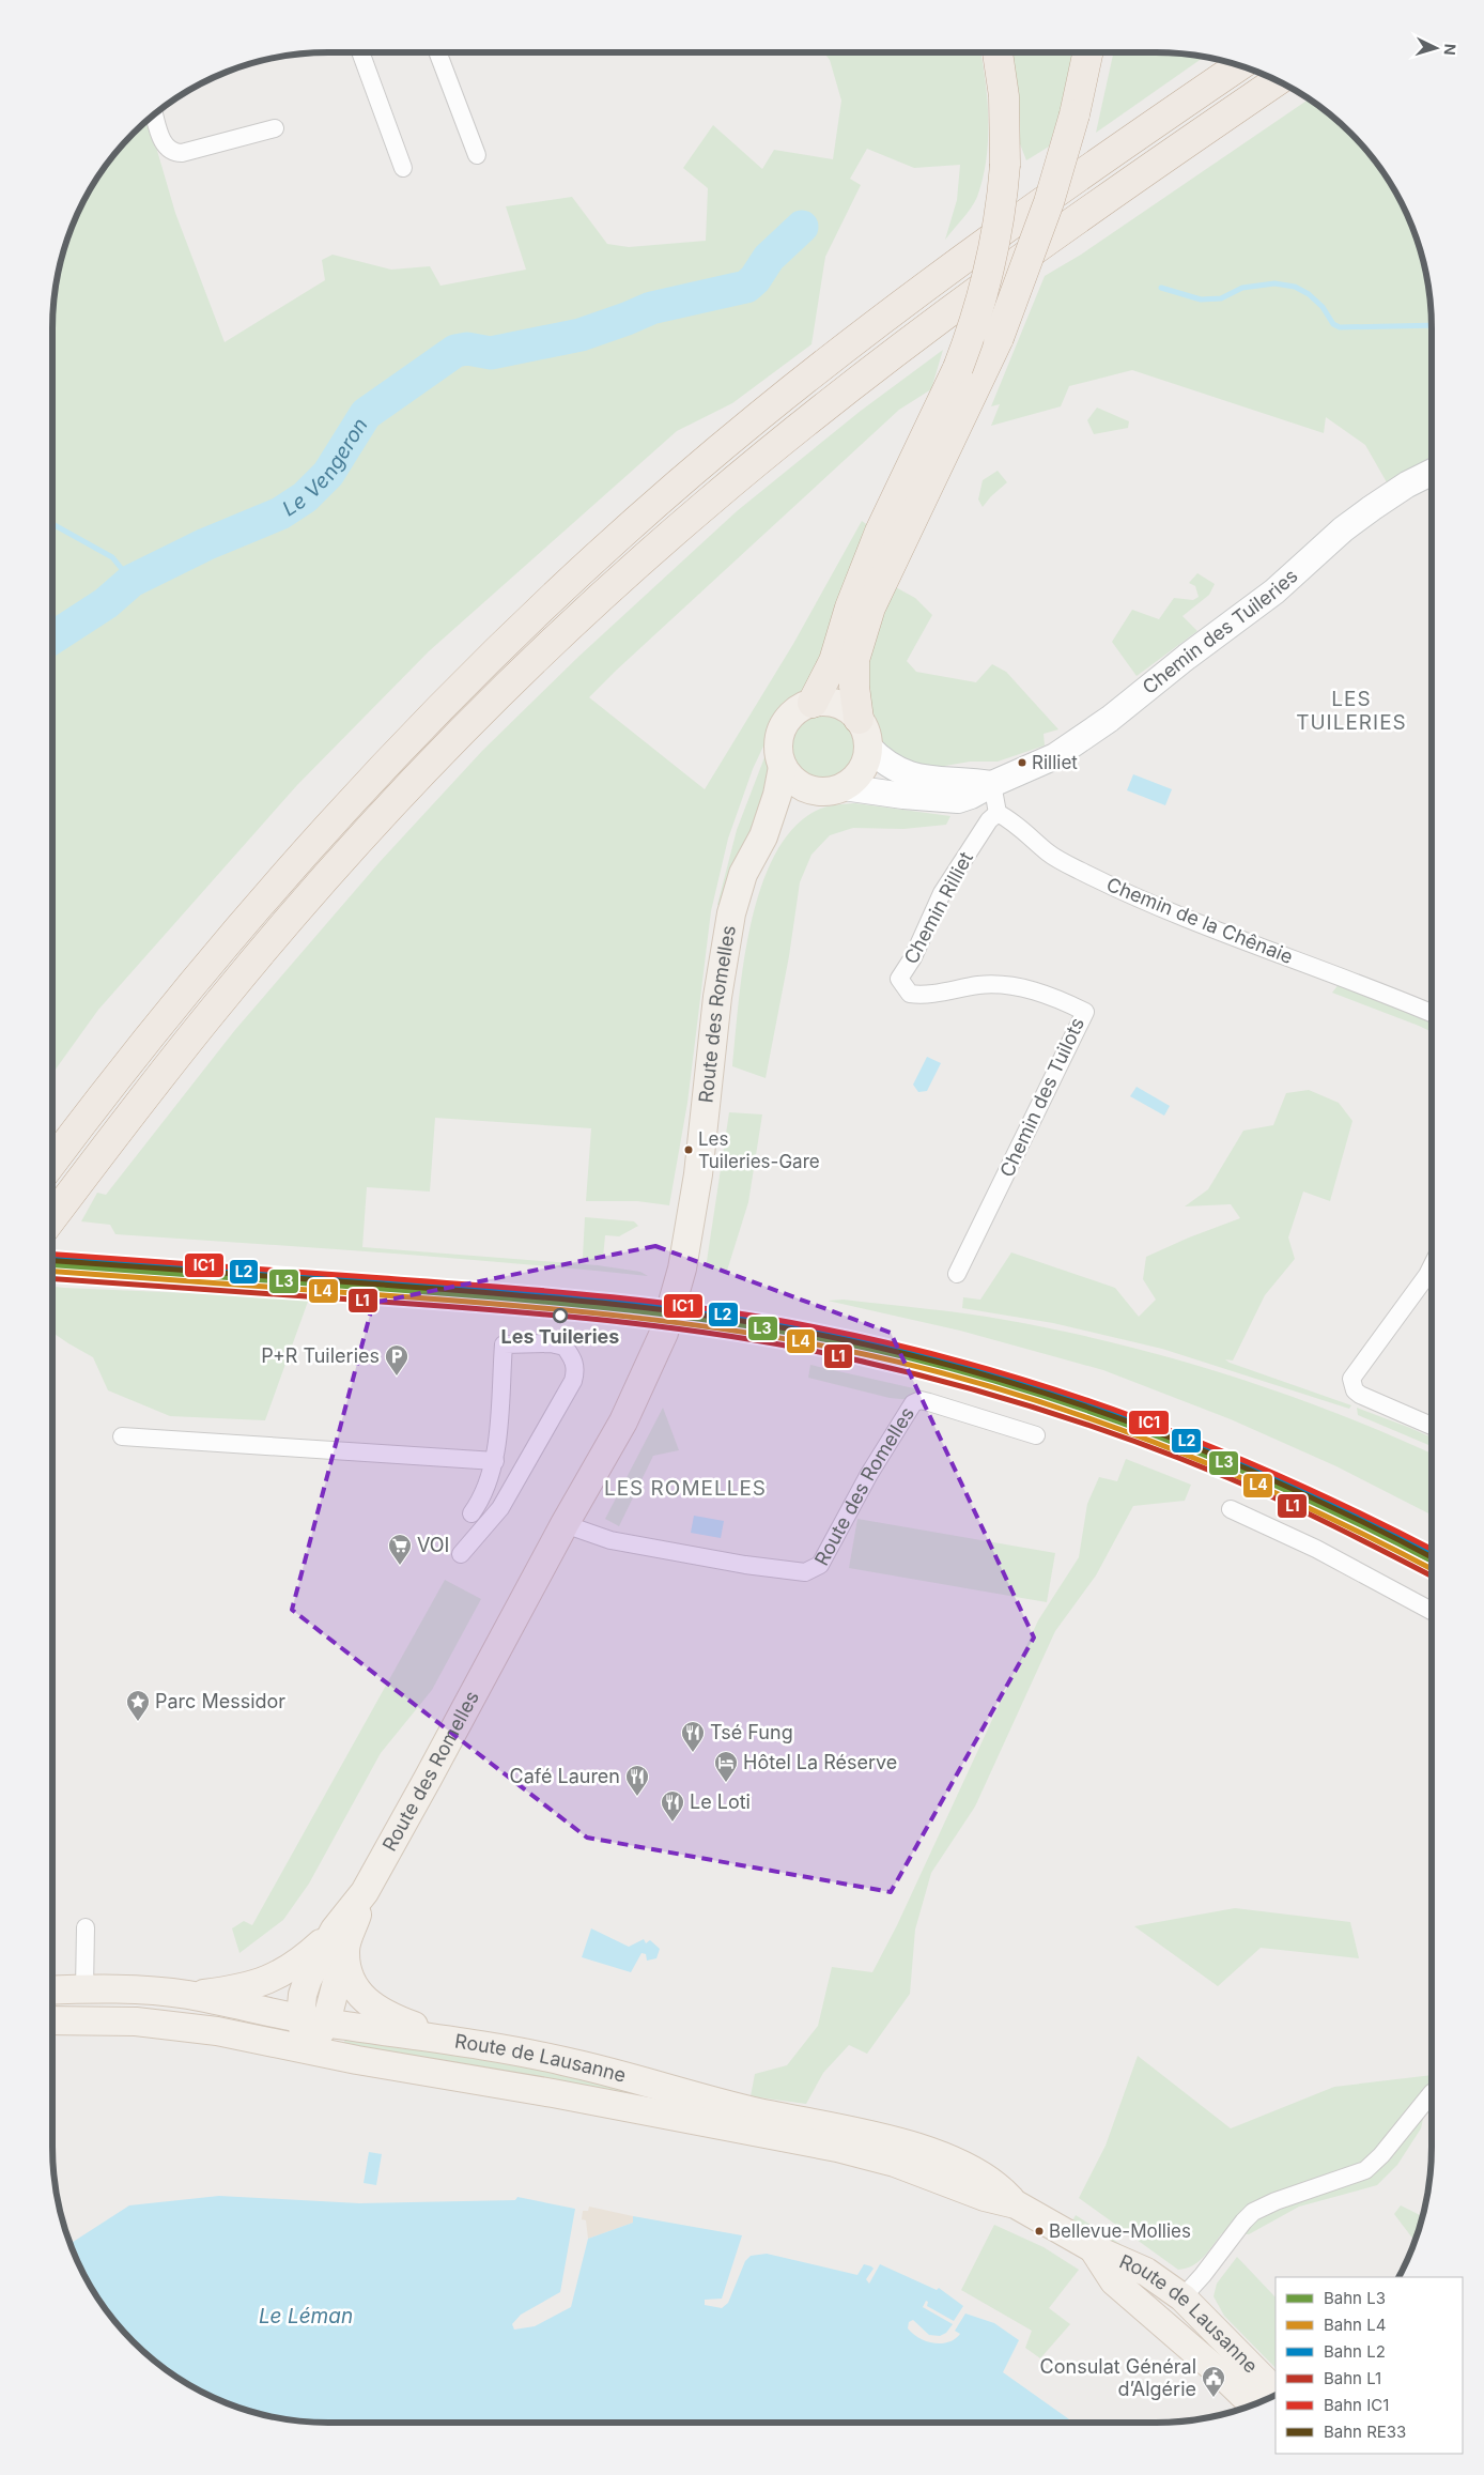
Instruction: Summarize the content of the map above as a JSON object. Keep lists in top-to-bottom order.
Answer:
{
  "streets": {
    "main road": ["Route des Romelles", "Route de Lausanne"],
    "street": [
      "Chemin des Tuileries",
      "Chemin Rilliet",
      "Chemin de la Chênaie",
      "Chemin des Tuilots"
    ]
  },
  "crossings": [
    ["Chemin des Tuileries", "Route des Romelles"],
    ["Chemin Rilliet", "Chemin de la Chênaie"],
    ["Chemin Rilliet", "Chemin des Tuilots"]
  ],
  "districts": ["LES TUILERIES", "LES ROMELLES"],
  "water": ["Le Vengeron", "Le Léman"],
  "places": {
    "other": [
      "Rilliet",
      "Les Tuileries-Gare",
      "Les Tuileries",
      "Bellevue-Mollies"
    ],
    "parking": ["P+R Tuileries"],
    "supermarket": ["VOI"],
    "place": ["Parc Messidor"],
    "restaurant": ["Tsé Fung", "Café Lauren", "Le Loti"],
    "hotel": ["Hôtel La Réserve"],
    "public building": ["Consulat Général d’Algérie"]
  },
  "lines": [
    "rail line IC1",
    "rail line L2",
    "rail line RE33",
    "rail line L3",
    "rail line L4",
    "rail line L1"
  ],
  "legend": [
    "Bahn L3",
    "Bahn L4",
    "Bahn L2",
    "Bahn L1",
    "Bahn IC1",
    "Bahn RE33"
  ],
  "north": "right"
}
